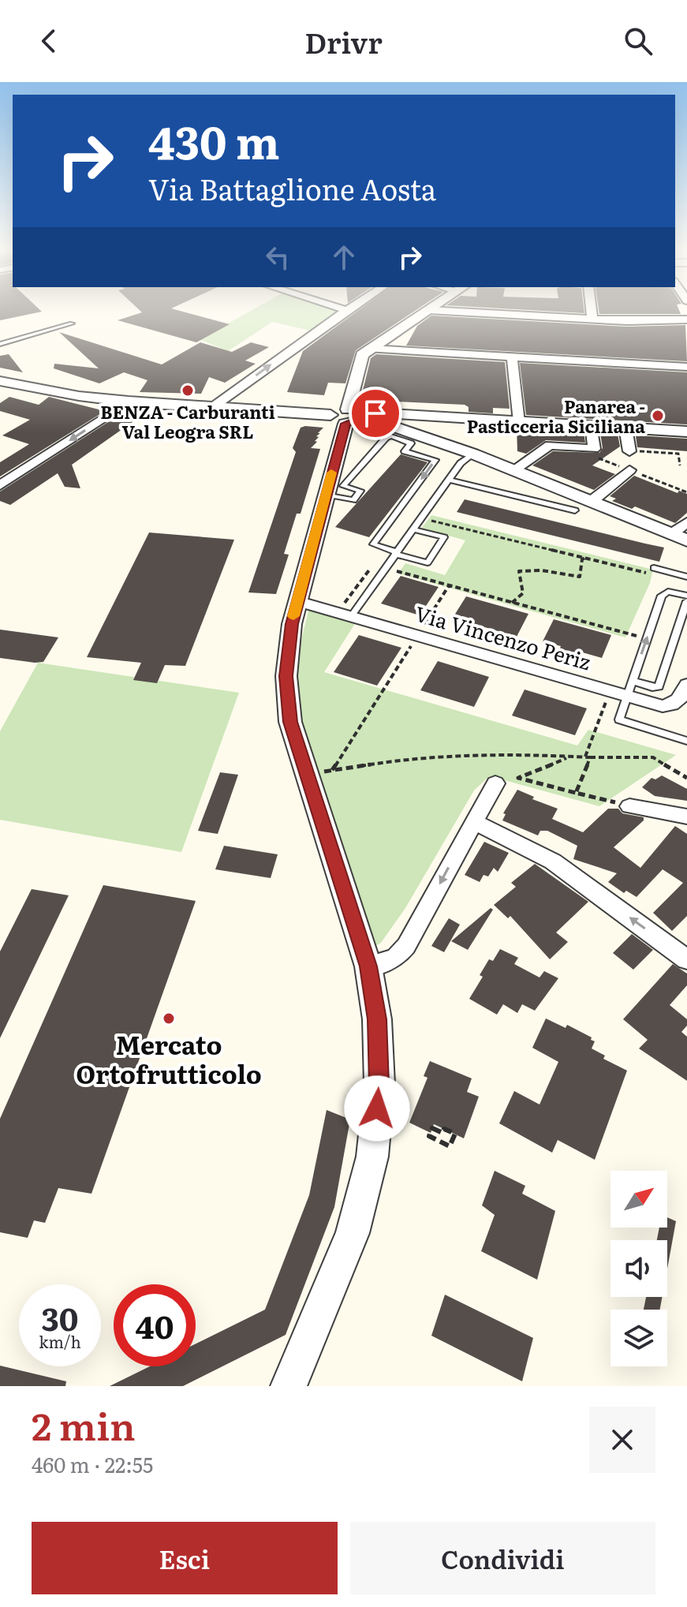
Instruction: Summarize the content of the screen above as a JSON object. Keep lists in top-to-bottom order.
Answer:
{
  "streets": {
    "street": ["Via Vincenzo Periz"]
  },
  "places": ["BENZA - Carburanti Val Leogra SRL", "Panarea - Pasticceria Siciliana", "Mercato Ortofrutticolo"],
  "north": "top right",
  "page": {
    "header": "Drivr",
    "turn": ["430 m", "Via Battaglione Aosta"],
    "speed": "30 km/h",
    "limit": "40",
    "heading": ["2 min", "460 m · 22:55"],
    "buttons": ["Esci", "Condividi"]
  }
}
